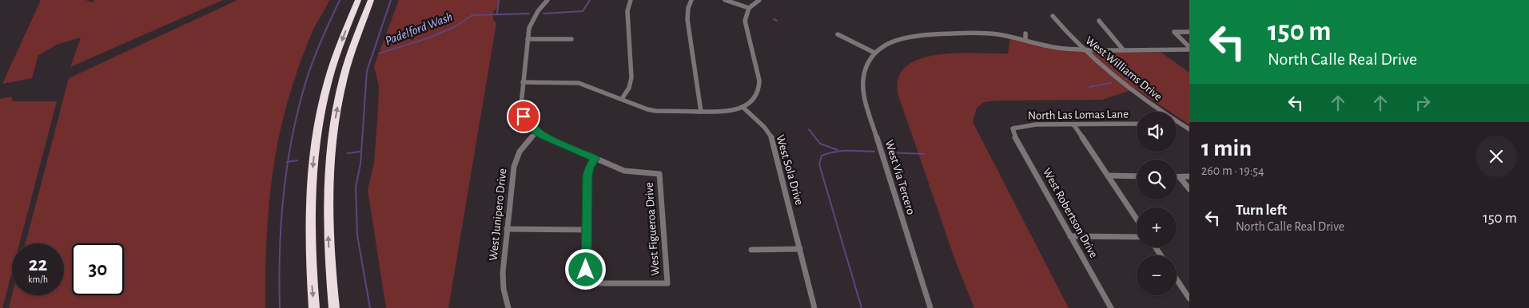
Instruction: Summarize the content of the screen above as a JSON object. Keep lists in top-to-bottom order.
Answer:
{
  "streets": {
    "street": [
      "West Williams Drive",
      "North Las Lomas Lane",
      "West Sola Drive",
      "West Via Tercero",
      "West Robertson Drive",
      "West Junipero Drive",
      "West Figueroa Drive"
    ]
  },
  "crossings": [
    ["North Las Lomas Lane", "West Robertson Drive"]
  ],
  "water": ["Padelford Wash"],
  "page": {
    "turn": ["150 m", "North Calle Real Drive"],
    "map_buttons": ["+", "−"],
    "heading": ["1 min", "260 m · 19:54"],
    "list": [
      {
        "name": "Turn left",
        "note": "North Calle Real Drive",
        "value": "150 m"
      }
    ],
    "speed": "22 km/h",
    "limit": "30"
  }
}
